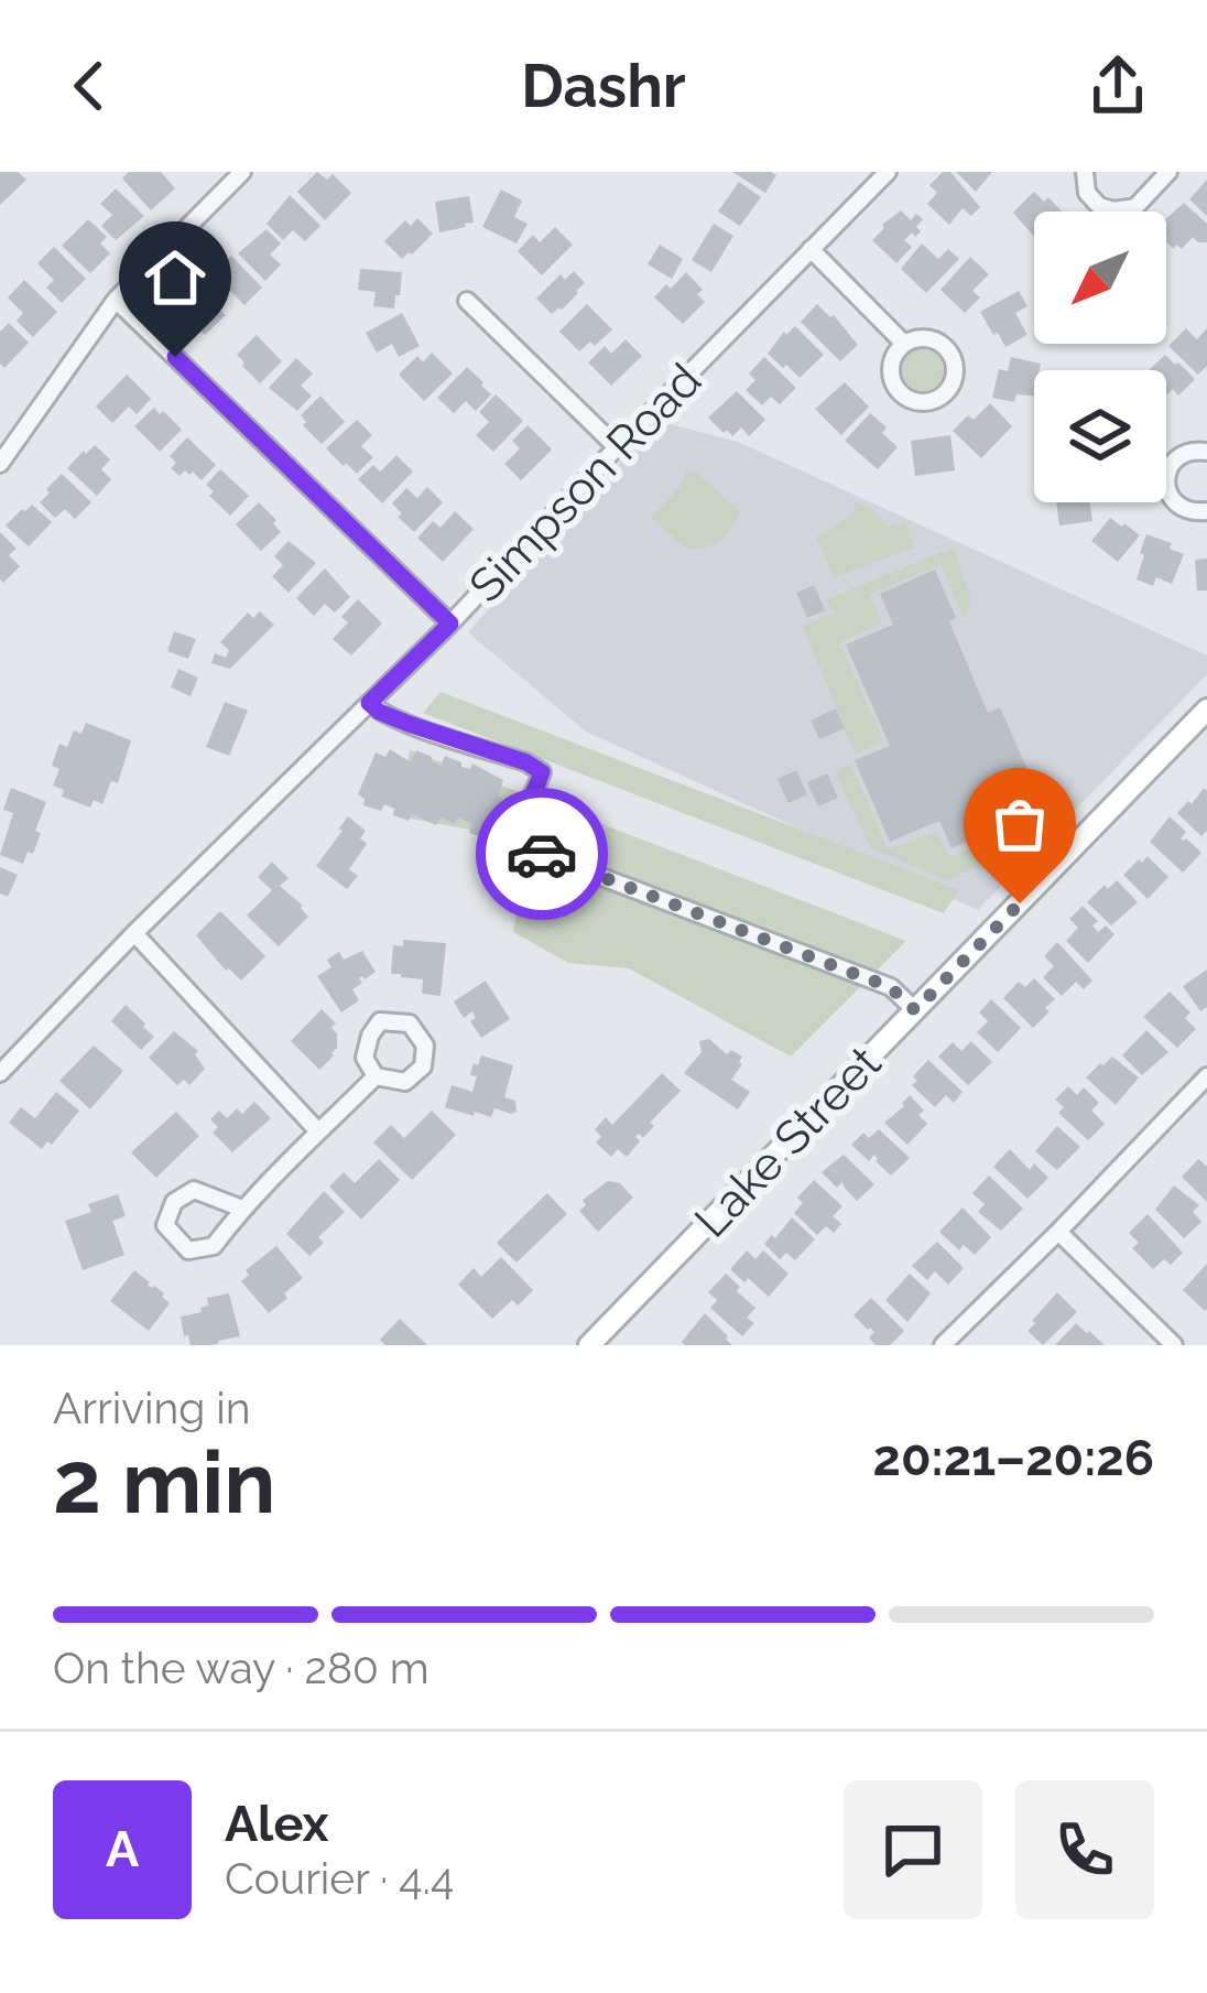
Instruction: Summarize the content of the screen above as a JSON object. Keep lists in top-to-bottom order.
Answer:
{
  "streets": {
    "street": ["Simpson Road", "Lake Street"]
  },
  "north": "bottom left",
  "page": {
    "header": "Dashr",
    "heading": ["2 min", "Arriving in", "20:21–20:26"],
    "panel": ["Alex", "Courier · 4.4"],
    "bar": "On the way · 280 m",
    "round": "A"
  }
}
